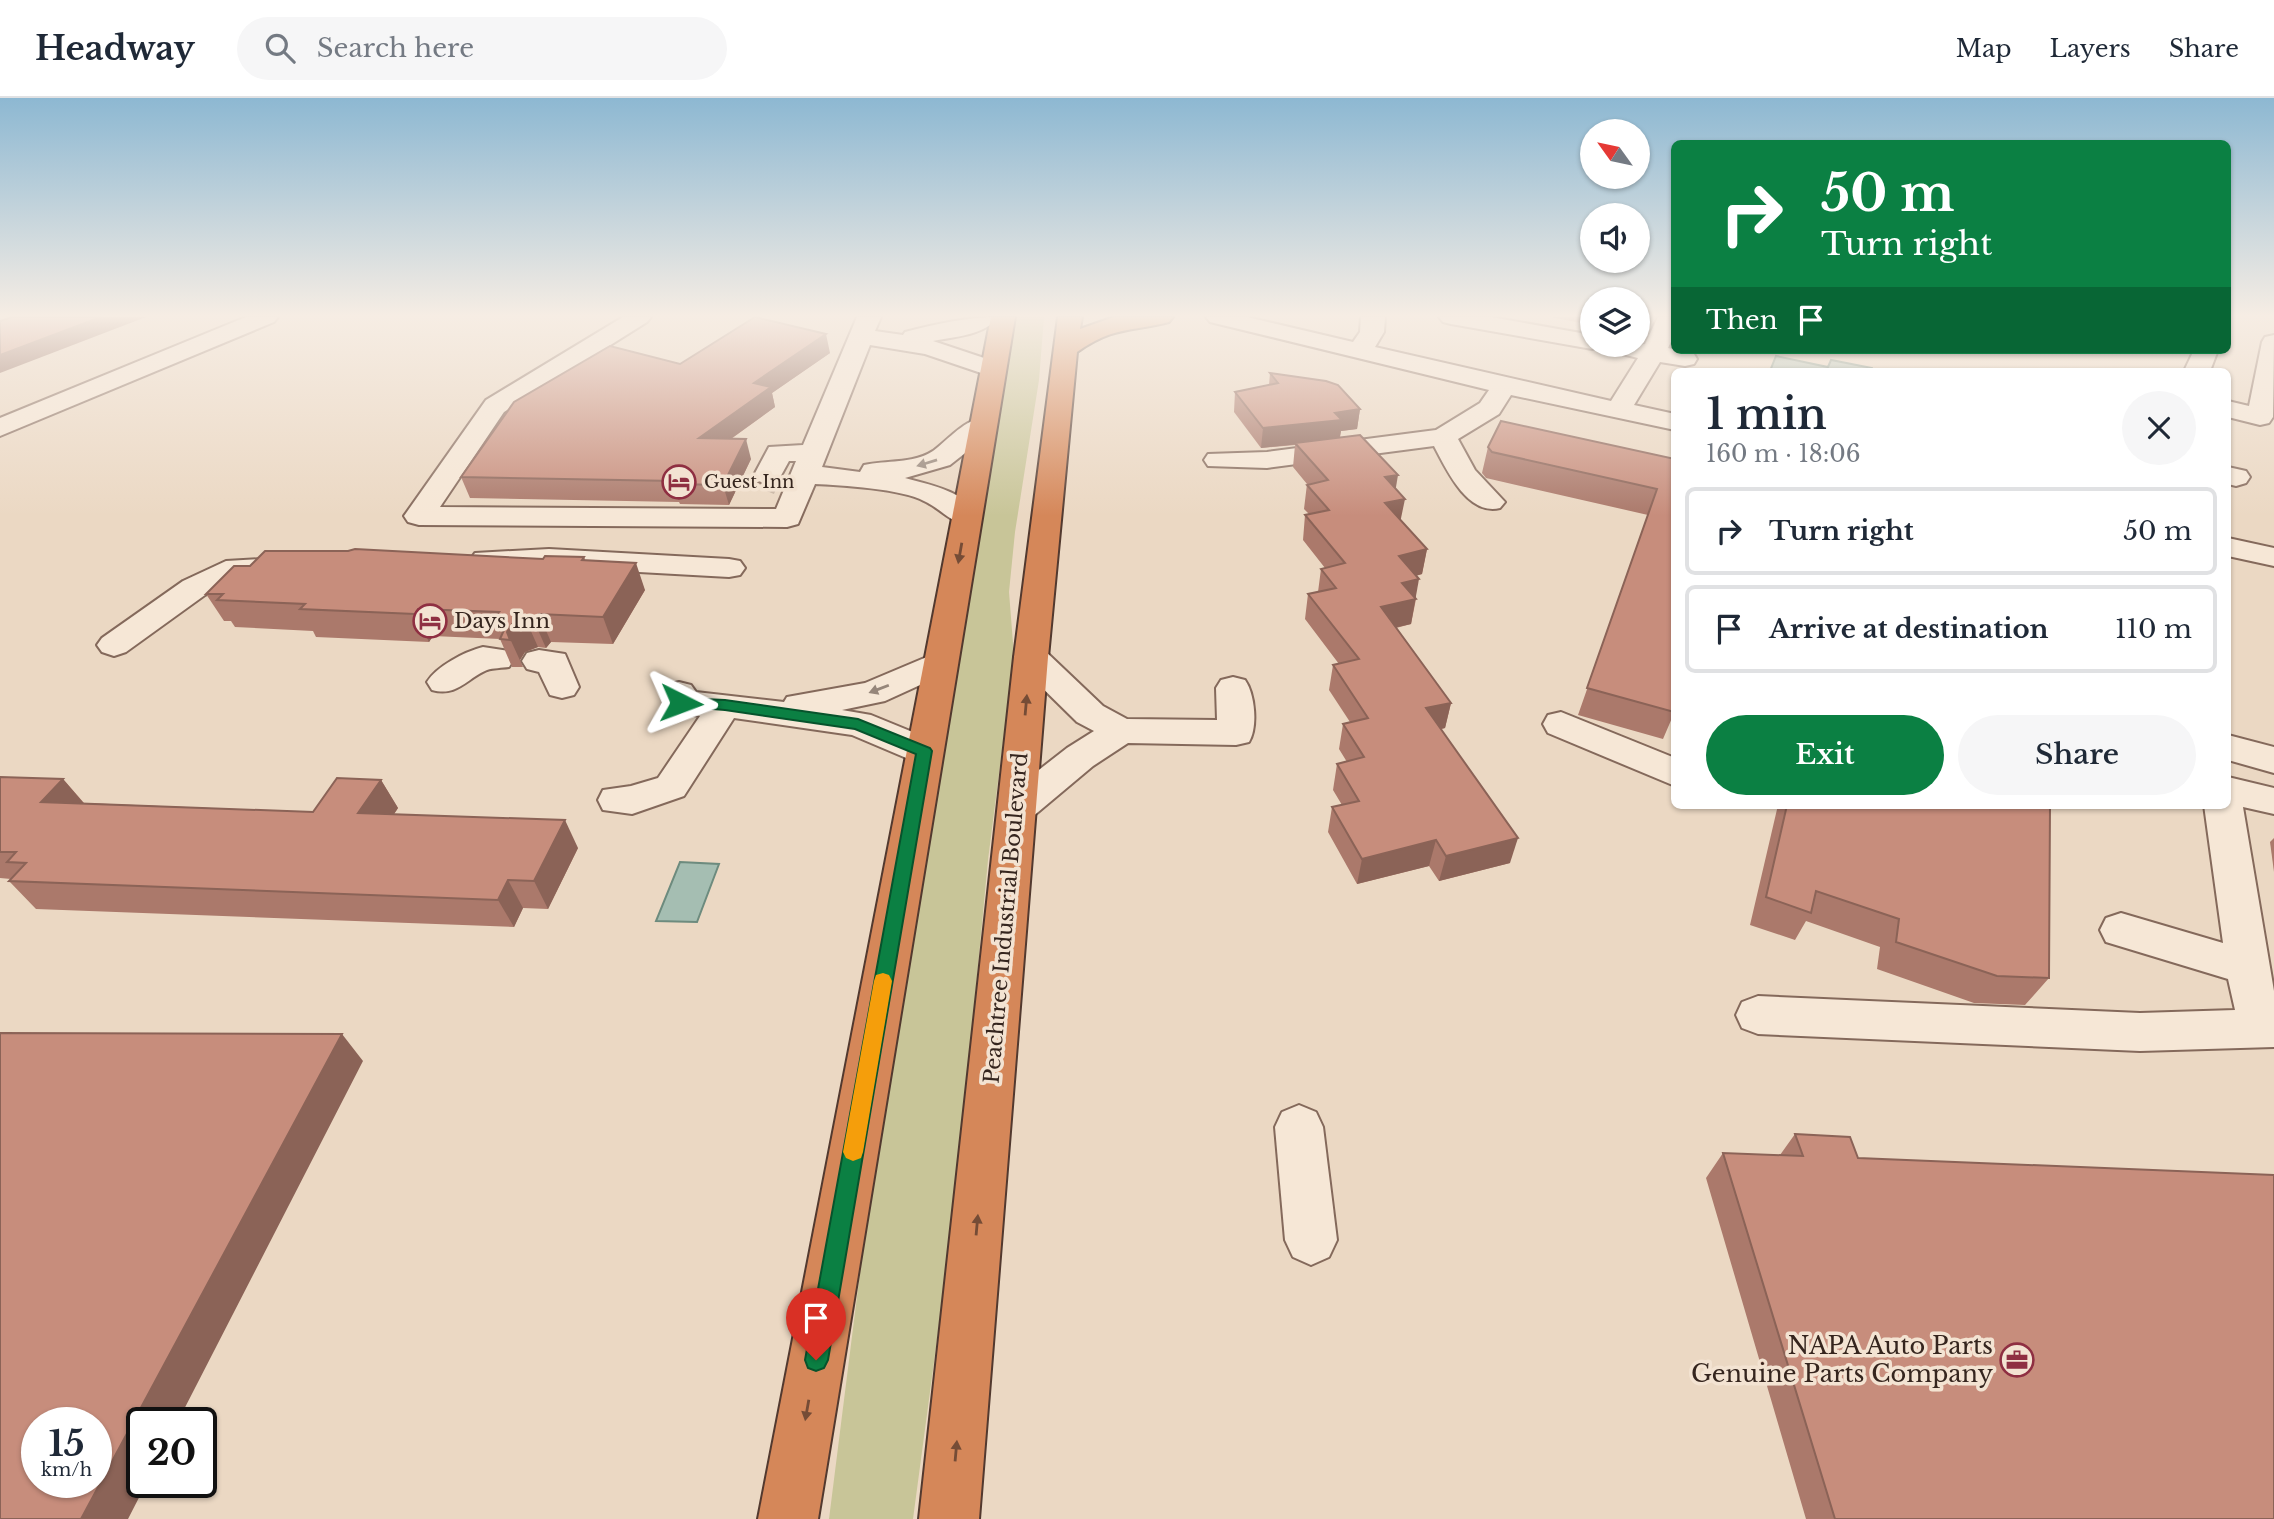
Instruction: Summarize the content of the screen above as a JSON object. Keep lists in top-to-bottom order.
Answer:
{
  "streets": {
    "highway": ["Peachtree Industrial Boulevard"]
  },
  "places": {
    "hotel": ["Guest Inn", "Days Inn"],
    "office": ["NAPA Auto Parts Genuine Parts Company"]
  },
  "north": "top left",
  "page": {
    "header": "Headway",
    "search": "Search here",
    "nav": ["Map", "Layers", "Share"],
    "turn": ["50 m", "Turn right"],
    "then": "Then",
    "heading": ["1 min", "160 m · 18:06"],
    "list": [
      {
        "name": "Turn right",
        "value": "50 m"
      },
      {
        "name": "Arrive at destination",
        "value": "110 m"
      }
    ],
    "buttons": ["Exit", "Share"],
    "speed": "15 km/h",
    "limit": "20"
  }
}
